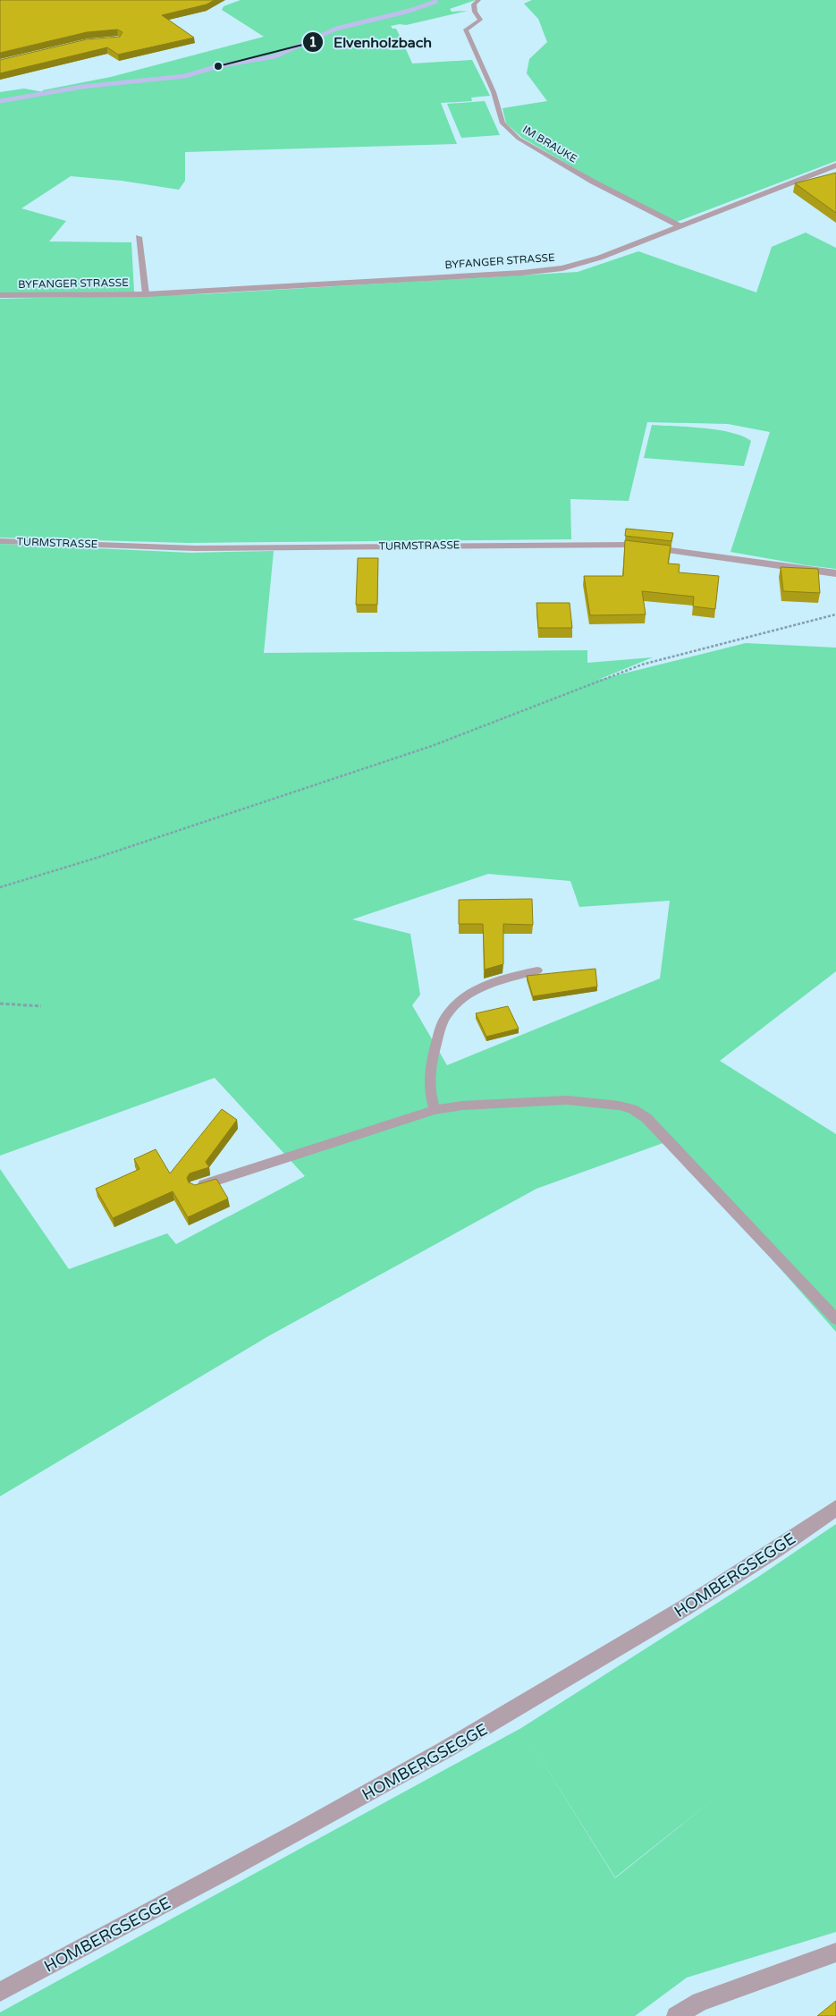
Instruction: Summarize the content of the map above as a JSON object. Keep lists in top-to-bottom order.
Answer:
{
  "streets": {
    "street": ["BYFANGER STRASSE", "TURMSTRASSE", "HOMBERGSEGGE"],
    "lane": ["IM BRAUKE"]
  },
  "crossings": [
    ["IM BRAUKE", "BYFANGER STRASSE"]
  ],
  "places": ["Elvenholzbach"]
}
